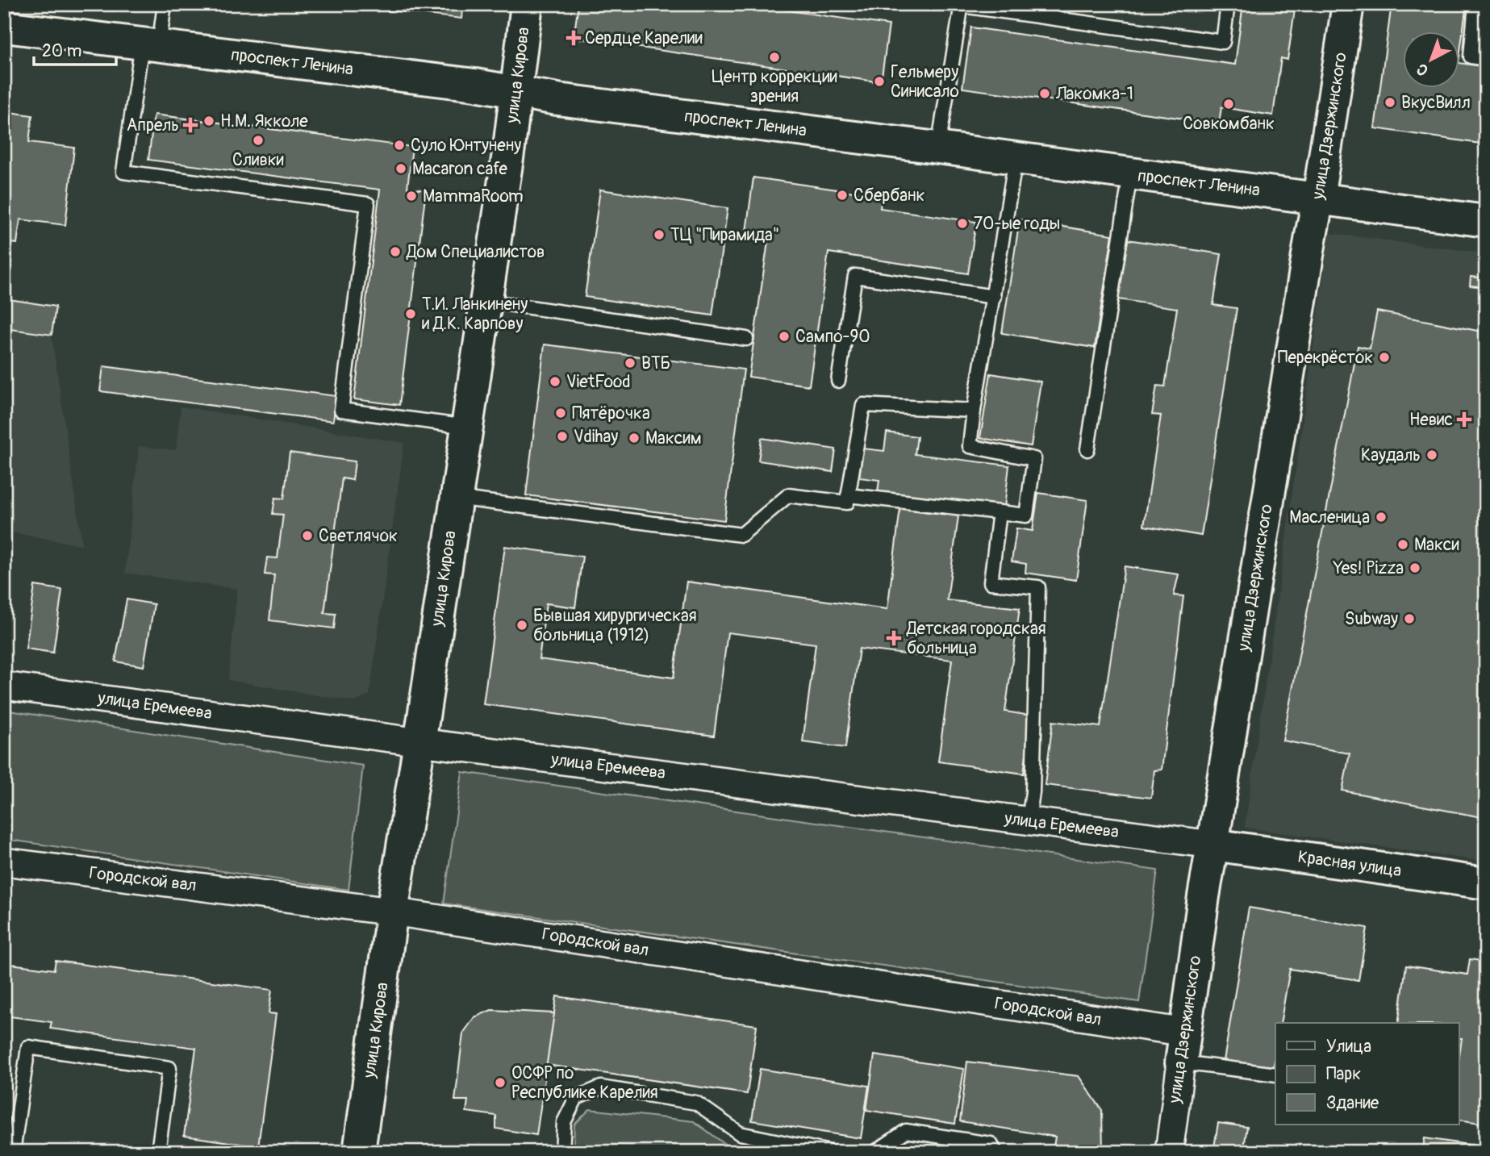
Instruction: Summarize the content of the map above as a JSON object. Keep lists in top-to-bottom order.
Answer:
{
  "streets": {
    "main road": [
      "проспект Ленина",
      "улица Кирова",
      "улица Дзержинского",
      "Красная улица"
    ],
    "street": ["улица Еремеева", "Городской вал"]
  },
  "crossings": [
    ["проспект Ленина", "улица Кирова"],
    ["проспект Ленина", "улица Дзержинского"],
    ["улица Кирова", "улица Еремеева"],
    ["улица Кирова", "Городской вал"],
    ["улица Дзержинского", "улица Еремеева"],
    ["улица Дзержинского", "Красная улица"],
    ["улица Дзержинского", "Городской вал"],
    ["улица Еремеева", "Красная улица"]
  ],
  "places": {
    "health": [
      "Сердце Карелии",
      "Апрель",
      "Невис",
      "Детская городская больница"
    ],
    "other": [
      "Центр коррекции зрения",
      "Гельмеру Синисало",
      "Лакомка-1",
      "ВкусВилл",
      "Совкомбанк",
      "Н.М. Якколе",
      "Сливки",
      "Суло Юнтунену",
      "Macaron cafe",
      "Сбербанк",
      "MammaRoom",
      "70-ые годы",
      "ТЦ \"Пирамида\"",
      "Дом Специалистов",
      "Т.И. Ланкинену и Д.К. Карпову",
      "Сампо-90",
      "Перекрёсток",
      "ВТБ",
      "VietFood",
      "Пятёрочка",
      "Vdihay",
      "Максим",
      "Каудаль",
      "Масленица",
      "Светлячок",
      "Макси",
      "Yes! Pizza",
      "Subway",
      "Бывшая хирургическая больница (1912)",
      "ОСФР по Республике Карелия"
    ]
  },
  "legend": ["Улица", "Парк", "Здание"],
  "scale_bar": "20 m",
  "north": "bottom left"
}
